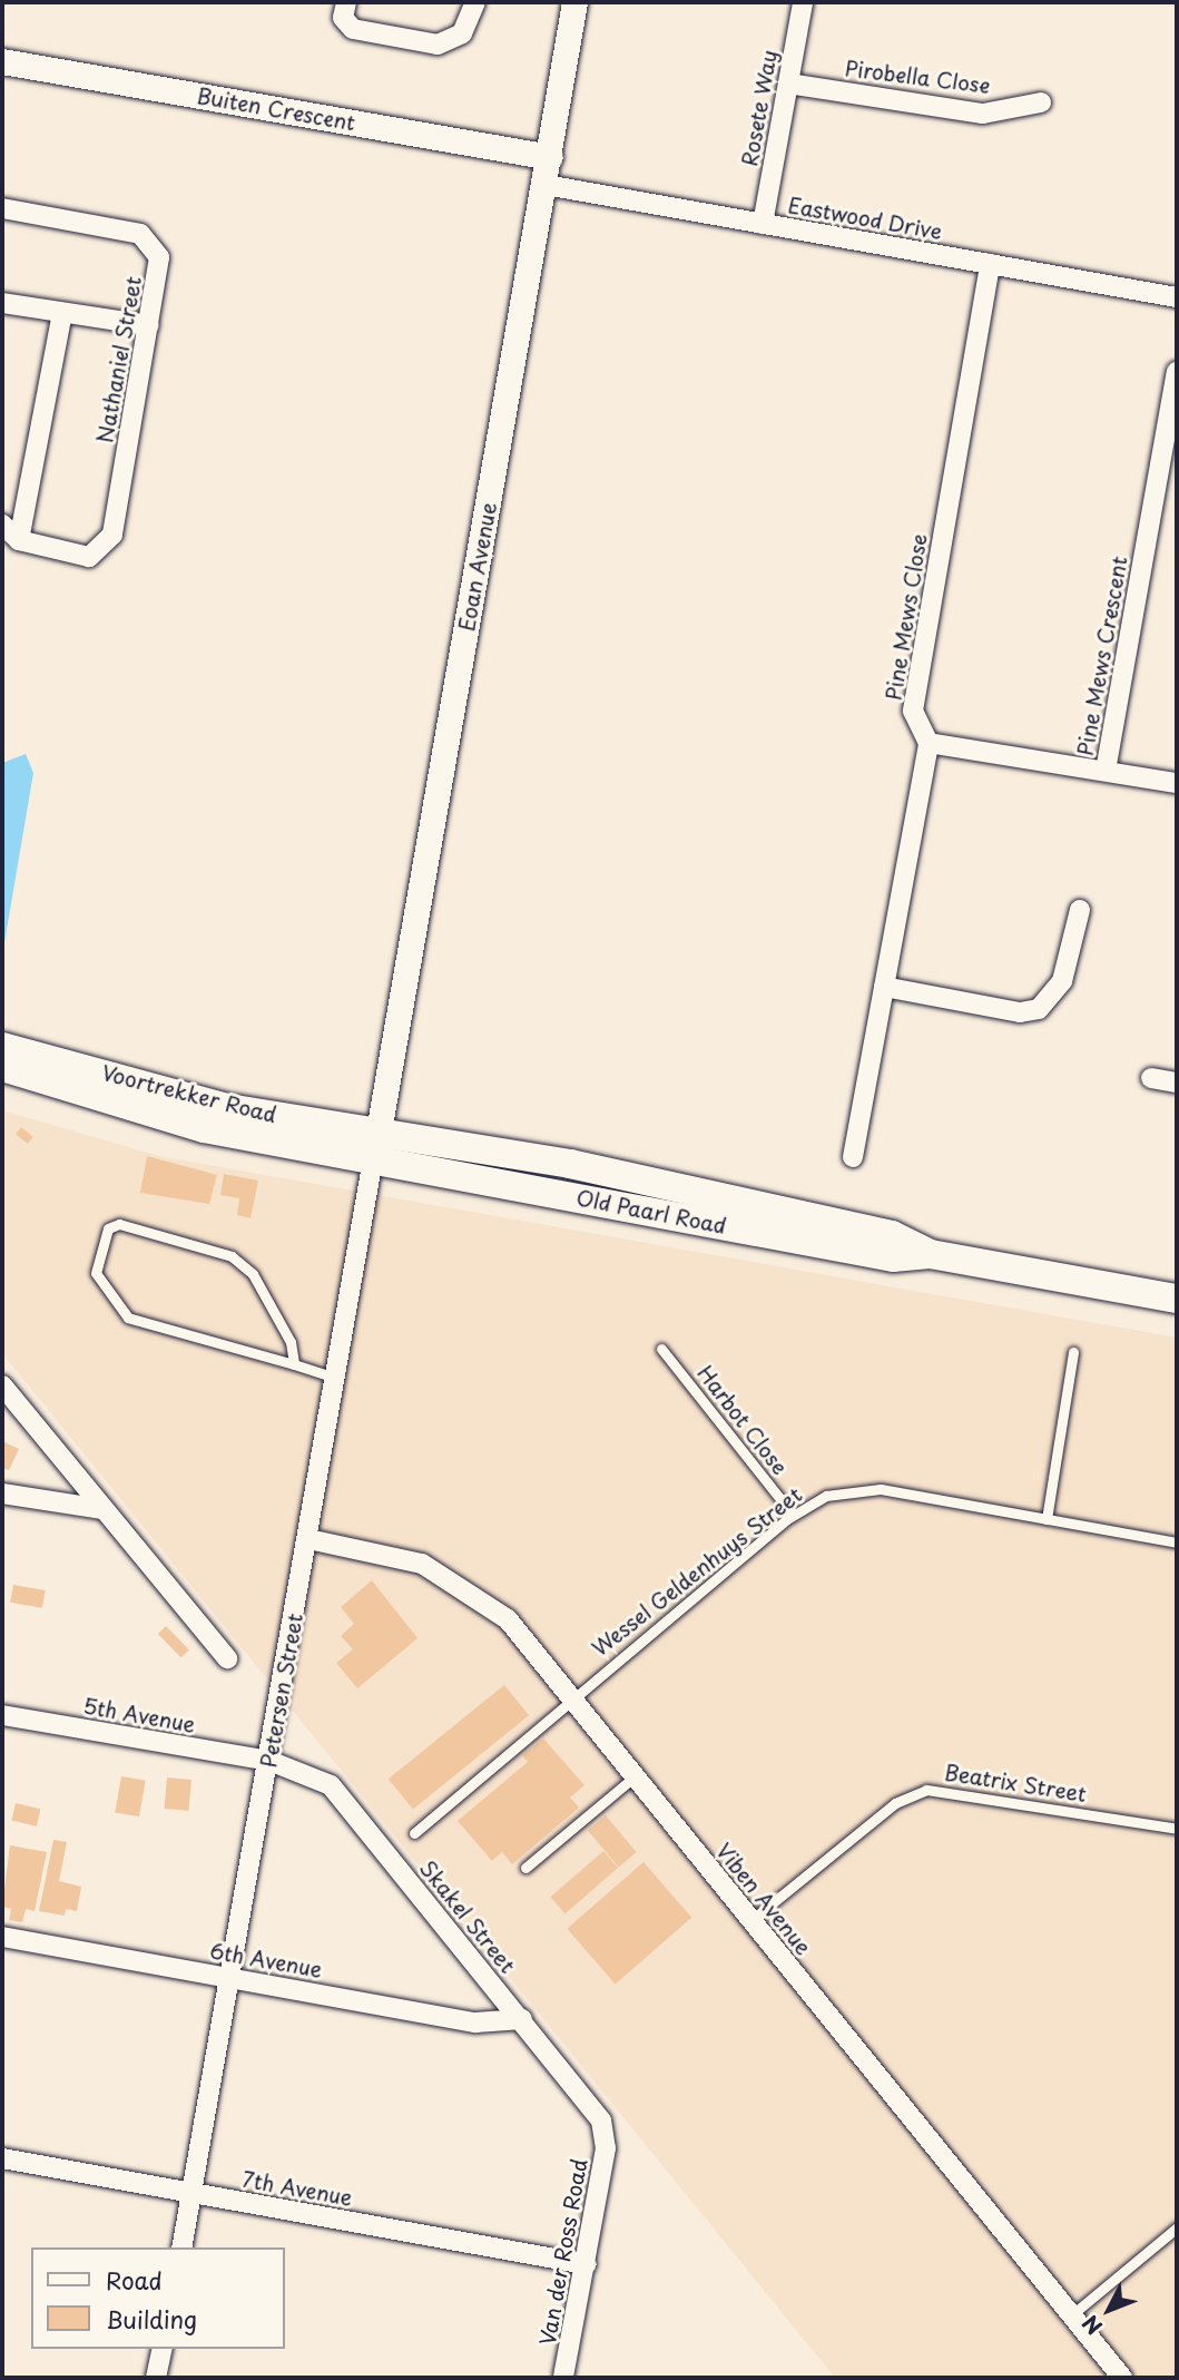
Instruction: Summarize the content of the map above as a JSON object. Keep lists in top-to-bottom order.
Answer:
{
  "streets": {
    "main road": ["Voortrekker Road", "Old Paarl Road"],
    "street": [
      "Pirobella Close",
      "Rosete Way",
      "Buiten Crescent",
      "Eastwood Drive",
      "Nathaniel Street",
      "Eoan Avenue",
      "Pine Mews Close",
      "Pine Mews Crescent",
      "Petersen Street",
      "5th Avenue",
      "Viben Avenue",
      "Skakel Street",
      "6th Avenue",
      "7th Avenue",
      "Van der Ross Road"
    ],
    "lane": ["Harbot Close", "Wessel Geldenhuys Street", "Beatrix Street"]
  },
  "crossings": [
    ["Pirobella Close", "Rosete Way"],
    ["Rosete Way", "Eastwood Drive"],
    ["Buiten Crescent", "Eoan Avenue"],
    ["Eastwood Drive", "Eoan Avenue"],
    ["Eastwood Drive", "Pine Mews Close"],
    ["Eoan Avenue", "Voortrekker Road"],
    ["Eoan Avenue", "Old Paarl Road"],
    ["Eoan Avenue", "Petersen Street"],
    ["Pine Mews Close", "Pine Mews Crescent"],
    ["Voortrekker Road", "Old Paarl Road"],
    ["Voortrekker Road", "Petersen Street"],
    ["Old Paarl Road", "Petersen Street"],
    ["Harbot Close", "Wessel Geldenhuys Street"],
    ["Wessel Geldenhuys Street", "Viben Avenue"],
    ["Petersen Street", "5th Avenue"],
    ["Petersen Street", "Viben Avenue"],
    ["Petersen Street", "Skakel Street"],
    ["Petersen Street", "6th Avenue"],
    ["Petersen Street", "7th Avenue"],
    ["5th Avenue", "Skakel Street"],
    ["Beatrix Street", "Viben Avenue"],
    ["Skakel Street", "6th Avenue"],
    ["Skakel Street", "Van der Ross Road"],
    ["7th Avenue", "Van der Ross Road"]
  ],
  "legend": ["Road", "Building"],
  "north": "bottom left"
}
